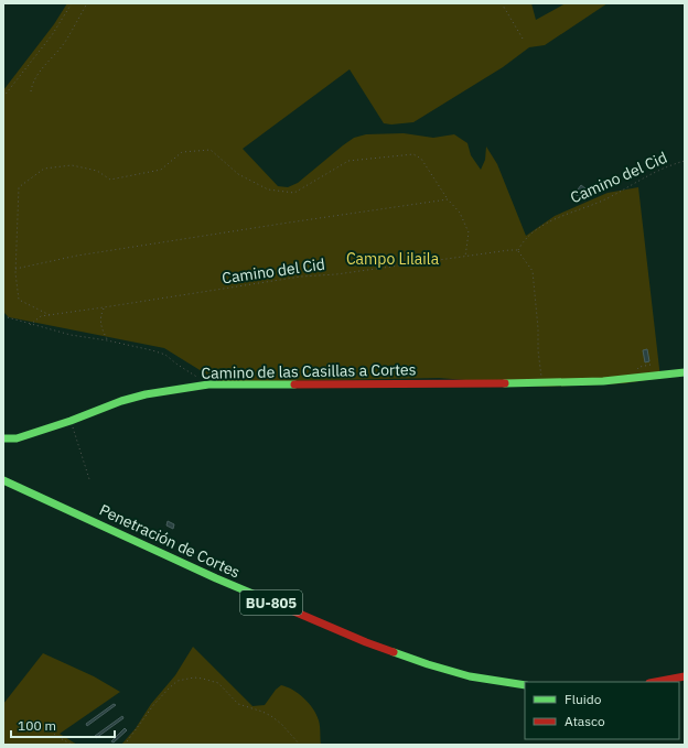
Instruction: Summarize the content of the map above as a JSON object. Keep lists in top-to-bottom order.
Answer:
{
  "streets": {
    "street": ["Camino de las Casillas a Cortes", "Penetración de Cortes", "BU-805"],
    "path": ["Camino del Cid"]
  },
  "parks": ["Campo Lilaila"],
  "legend": ["Fluido", "Atasco"],
  "scale_bar": "100 m"
}
